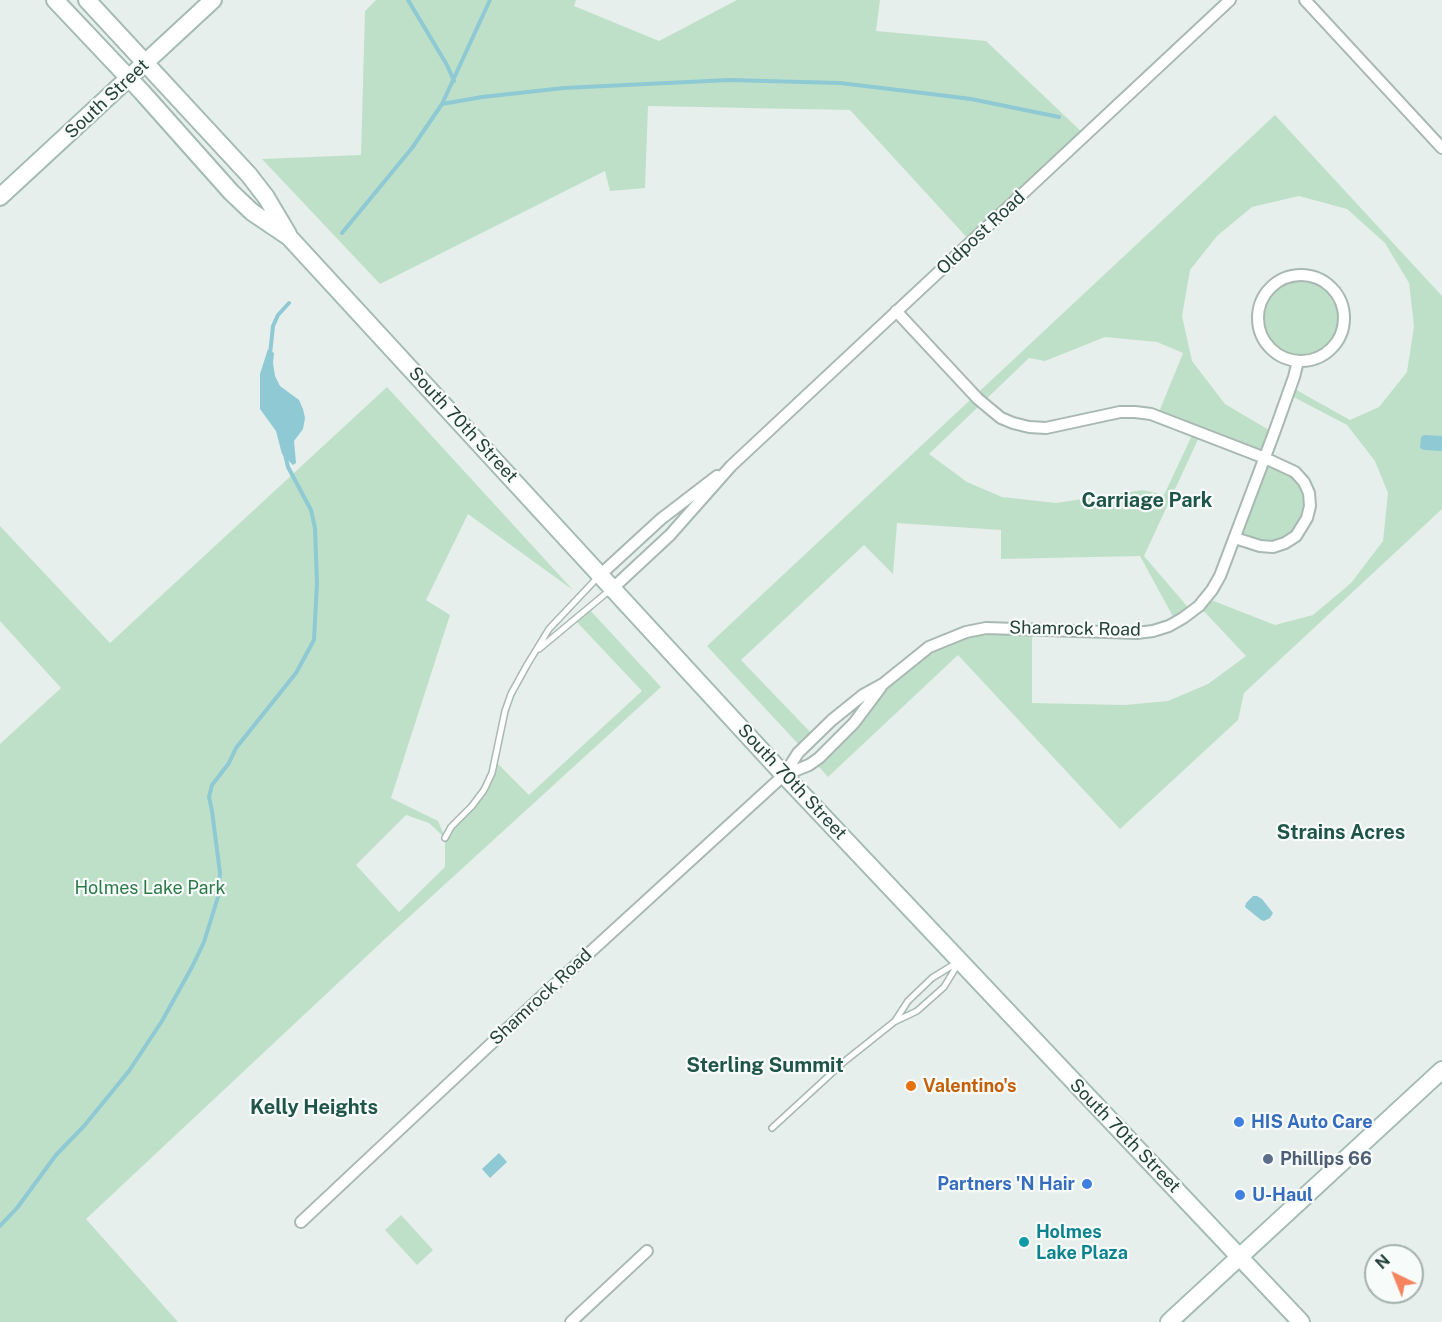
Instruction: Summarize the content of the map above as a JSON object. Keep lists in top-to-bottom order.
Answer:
{
  "streets": {
    "main road": ["South Street", "South 70th Street"],
    "street": ["Oldpost Road", "Shamrock Road"]
  },
  "crossings": [
    ["South Street", "South 70th Street"],
    ["Oldpost Road", "South 70th Street"],
    ["South 70th Street", "Shamrock Road"]
  ],
  "districts": [
    "Carriage Park",
    "Strains Acres",
    "Sterling Summit",
    "Kelly Heights"
  ],
  "parks": ["Holmes Lake Park"],
  "places": [
    "Valentino's",
    "HIS Auto Care",
    "Phillips 66",
    "Partners 'N Hair",
    "U-Haul",
    "Holmes Lake Plaza"
  ],
  "north": "top left"
}
